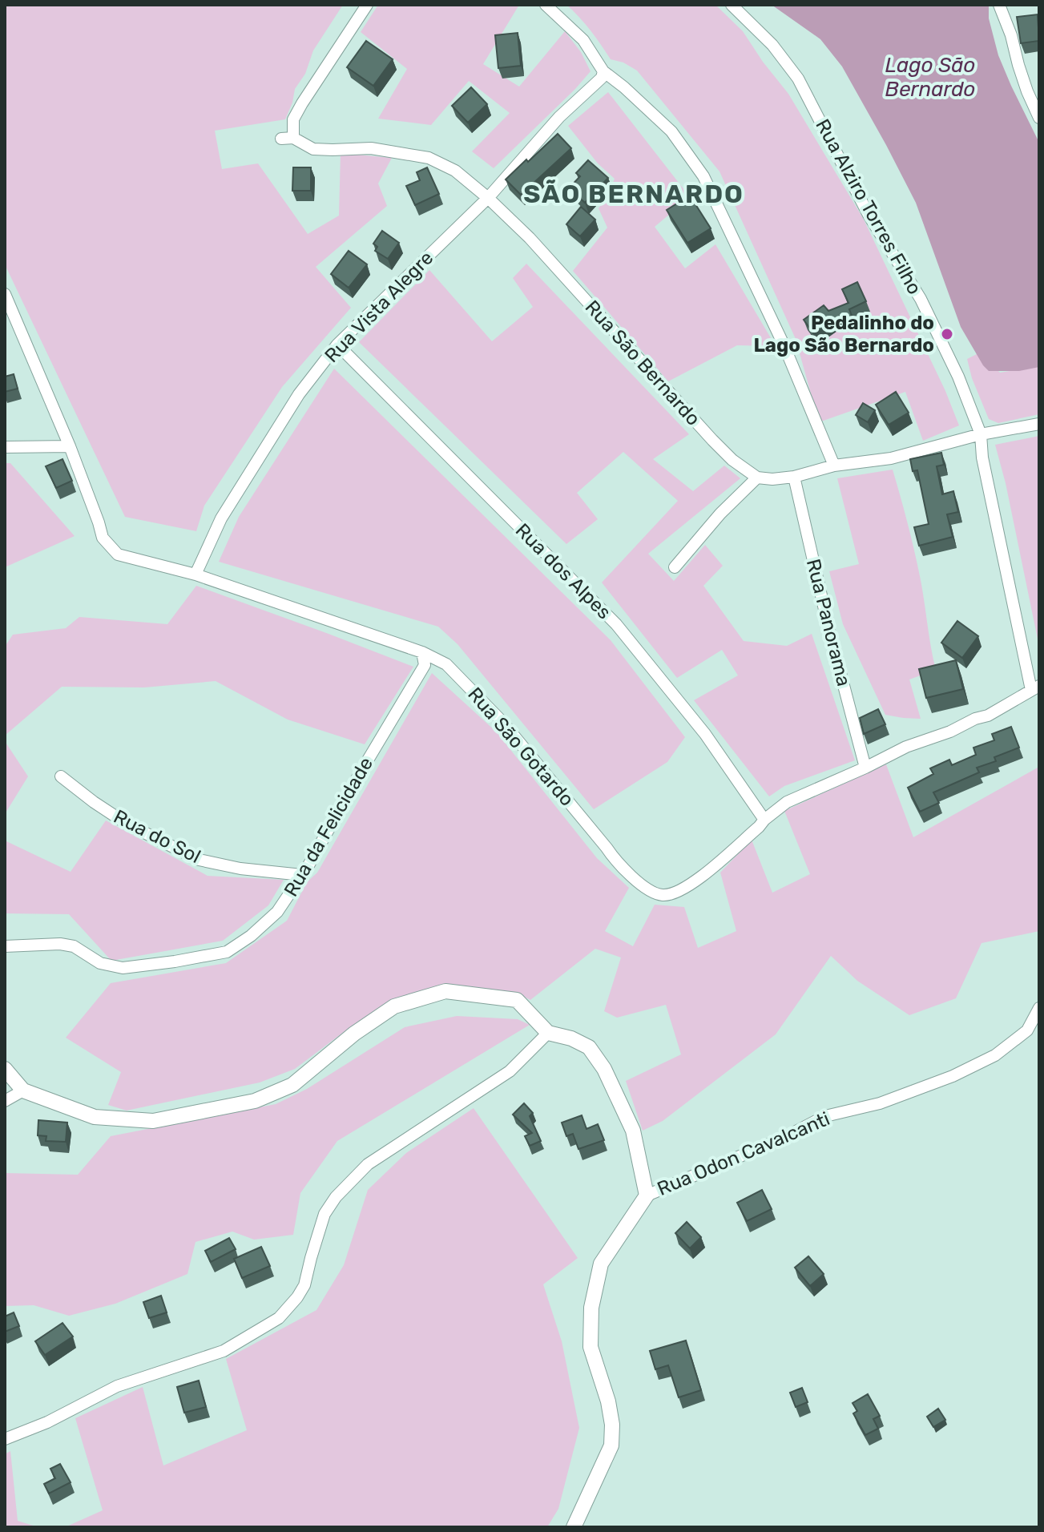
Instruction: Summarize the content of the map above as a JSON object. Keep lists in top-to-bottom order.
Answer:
{
  "streets": {
    "street": [
      "Rua Alziro Torres Filho",
      "Rua Vista Alegre",
      "Rua São Bernardo",
      "Rua dos Alpes",
      "Rua Panorama",
      "Rua São Gotardo",
      "Rua da Felicidade",
      "Rua do Sol",
      "Rua Odon Cavalcanti"
    ]
  },
  "crossings": [
    ["Rua Alziro Torres Filho", "Rua São Gotardo"],
    ["Rua Vista Alegre", "Rua São Bernardo"],
    ["Rua Vista Alegre", "Rua dos Alpes"],
    ["Rua Vista Alegre", "Rua São Gotardo"],
    ["Rua dos Alpes", "Rua São Gotardo"],
    ["Rua Panorama", "Rua São Gotardo"],
    ["Rua São Gotardo", "Rua da Felicidade"],
    ["Rua da Felicidade", "Rua do Sol"]
  ],
  "districts": ["SÃO BERNARDO"],
  "water": ["Lago São Bernardo"],
  "places": ["Pedalinho do Lago São Bernardo"]
}
